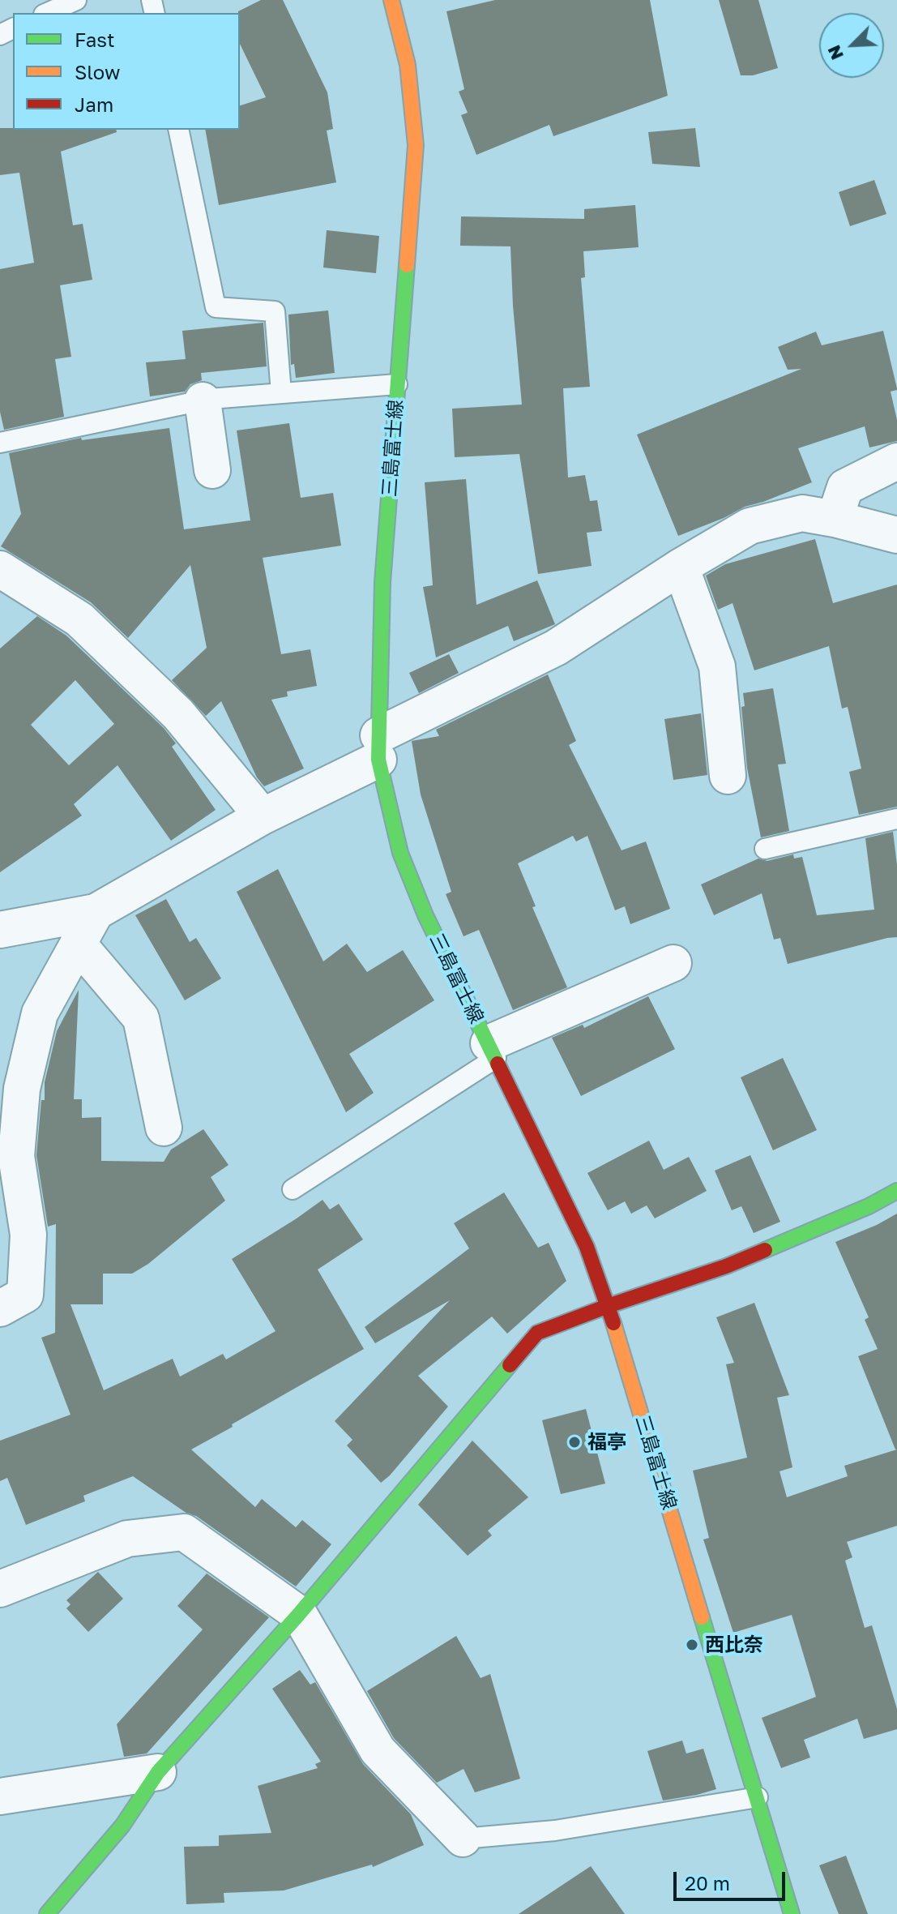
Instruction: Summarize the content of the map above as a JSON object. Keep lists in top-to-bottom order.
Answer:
{
  "streets": {
    "main road": ["三島富士線"]
  },
  "places": ["福亭", "西比奈"],
  "legend": ["Fast", "Slow", "Jam"],
  "scale_bar": "20 m",
  "north": "bottom left"
}
